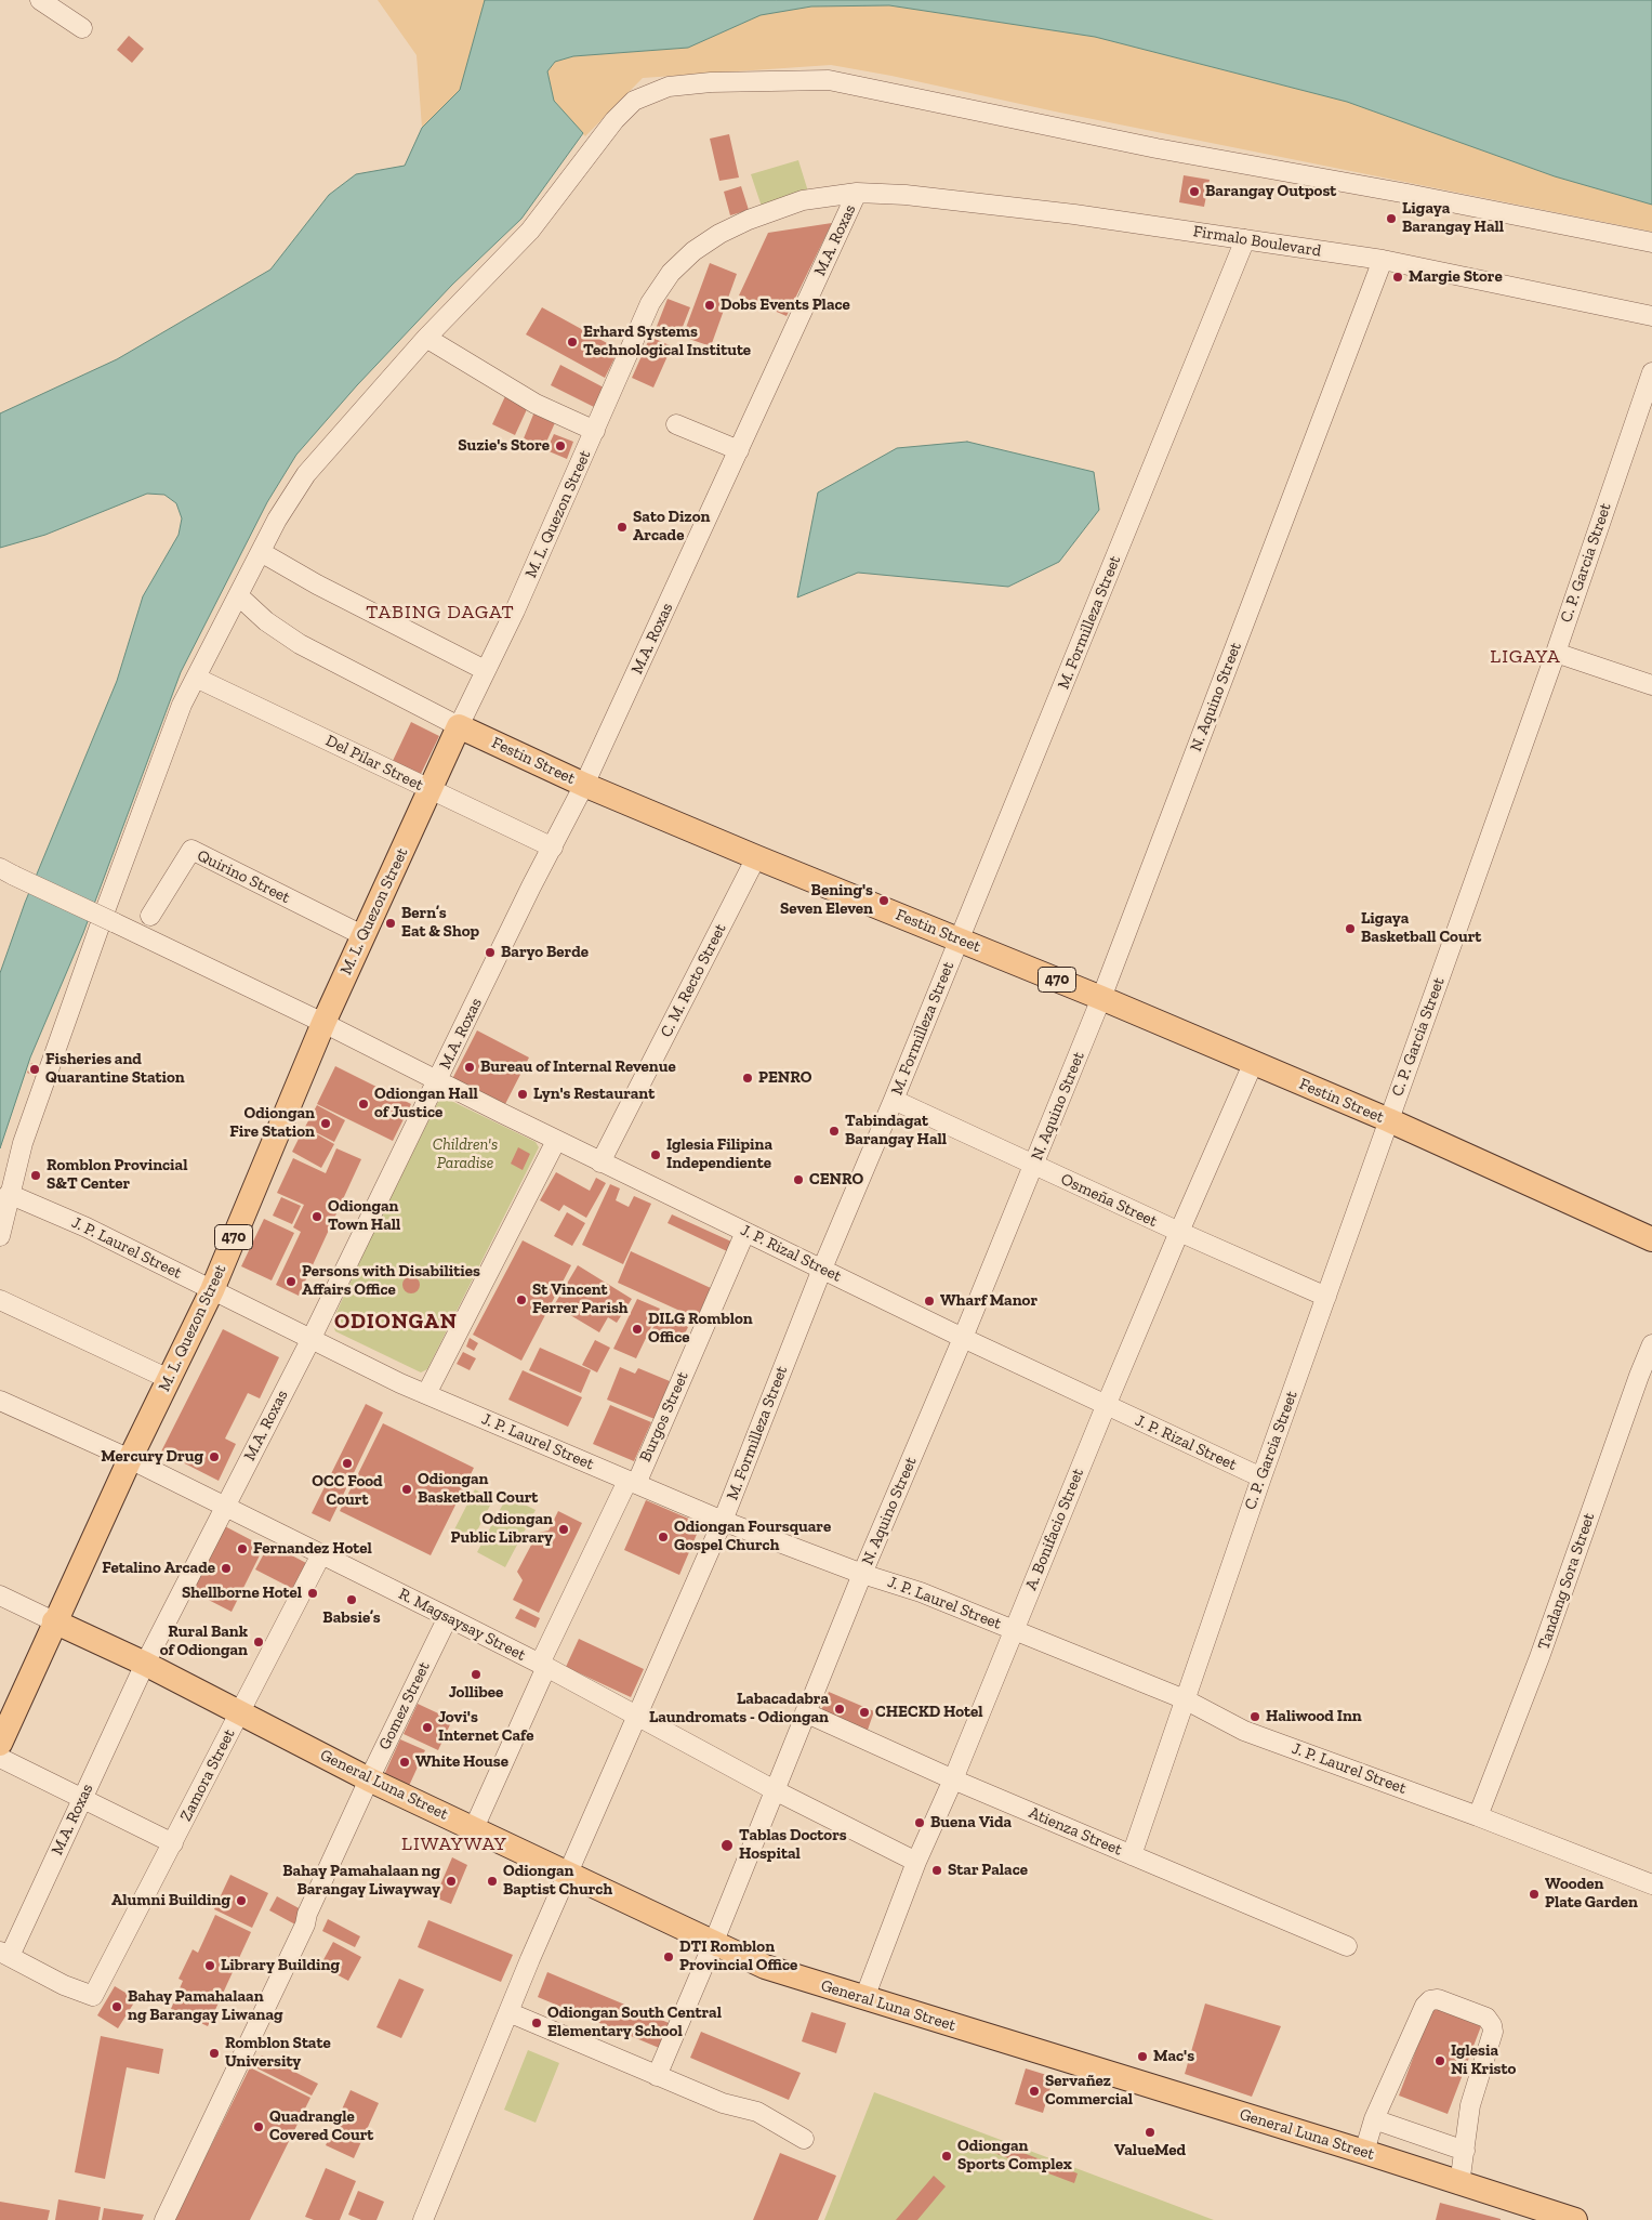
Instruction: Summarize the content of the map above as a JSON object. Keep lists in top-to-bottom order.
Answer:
{
  "streets": {
    "main road": [
      "M. L. Quezon Street",
      "Festin Street",
      "470",
      "General Luna Street"
    ],
    "street": [
      "M.A. Roxas",
      "Firmalo Boulevard",
      "C. P. Garcia Street",
      "M. Formilleza Street",
      "N. Aquino Street",
      "Del Pilar Street",
      "Quirino Street",
      "C. M. Recto Street",
      "Osmeña Street",
      "J. P. Laurel Street",
      "J. P. Rizal Street",
      "Burgos Street",
      "A. Bonifacio Street",
      "Tandang Sora Street",
      "R. Magsaysay Street",
      "Gomez Street",
      "Zamora Street",
      "Atienza Street"
    ]
  },
  "crossings": [
    ["M.A. Roxas", "Firmalo Boulevard"],
    ["M.A. Roxas", "M. L. Quezon Street"],
    ["M.A. Roxas", "Festin Street"],
    ["M.A. Roxas", "Del Pilar Street"],
    ["M.A. Roxas", "J. P. Laurel Street"],
    ["M.A. Roxas", "J. P. Rizal Street"],
    ["M.A. Roxas", "R. Magsaysay Street"],
    ["M.A. Roxas", "Zamora Street"],
    ["M.A. Roxas", "General Luna Street"],
    ["Firmalo Boulevard", "M. L. Quezon Street"],
    ["Firmalo Boulevard", "M. Formilleza Street"],
    ["Firmalo Boulevard", "N. Aquino Street"],
    ["M. L. Quezon Street", "Festin Street"],
    ["M. L. Quezon Street", "Del Pilar Street"],
    ["M. L. Quezon Street", "Quirino Street"],
    ["M. L. Quezon Street", "J. P. Laurel Street"],
    ["M. L. Quezon Street", "J. P. Rizal Street"],
    ["M. L. Quezon Street", "R. Magsaysay Street"],
    ["M. L. Quezon Street", "General Luna Street"],
    ["C. P. Garcia Street", "Festin Street"],
    ["C. P. Garcia Street", "Osmeña Street"],
    ["C. P. Garcia Street", "J. P. Laurel Street"],
    ["C. P. Garcia Street", "J. P. Rizal Street"],
    ["C. P. Garcia Street", "Atienza Street"],
    ["M. Formilleza Street", "Festin Street"],
    ["M. Formilleza Street", "Osmeña Street"],
    ["M. Formilleza Street", "J. P. Laurel Street"],
    ["M. Formilleza Street", "J. P. Rizal Street"],
    ["M. Formilleza Street", "R. Magsaysay Street"],
    ["M. Formilleza Street", "General Luna Street"],
    ["N. Aquino Street", "Festin Street"],
    ["N. Aquino Street", "Osmeña Street"],
    ["N. Aquino Street", "J. P. Laurel Street"],
    ["N. Aquino Street", "J. P. Rizal Street"],
    ["N. Aquino Street", "R. Magsaysay Street"],
    ["N. Aquino Street", "General Luna Street"],
    ["N. Aquino Street", "Atienza Street"],
    ["Festin Street", "C. M. Recto Street"],
    ["Festin Street", "A. Bonifacio Street"],
    ["C. M. Recto Street", "J. P. Rizal Street"],
    ["Osmeña Street", "A. Bonifacio Street"],
    ["J. P. Laurel Street", "Burgos Street"],
    ["J. P. Laurel Street", "A. Bonifacio Street"],
    ["J. P. Laurel Street", "Tandang Sora Street"],
    ["J. P. Rizal Street", "Burgos Street"],
    ["J. P. Rizal Street", "A. Bonifacio Street"],
    ["Burgos Street", "R. Magsaysay Street"],
    ["Burgos Street", "General Luna Street"],
    ["A. Bonifacio Street", "R. Magsaysay Street"],
    ["A. Bonifacio Street", "General Luna Street"],
    ["A. Bonifacio Street", "Atienza Street"],
    ["R. Magsaysay Street", "Gomez Street"],
    ["R. Magsaysay Street", "Zamora Street"],
    ["Gomez Street", "General Luna Street"],
    ["Zamora Street", "General Luna Street"]
  ],
  "districts": [
    "TABING DAGAT",
    "LIGAYA",
    "ODIONGAN",
    "LIWAYWAY"
  ],
  "parks": ["Children's Paradise"],
  "places": [
    "Barangay Outpost",
    "Ligaya Barangay Hall",
    "Margie Store",
    "Dobs Events Place",
    "Erhard Systems Technological Institute",
    "Suzie's Store",
    "Sato Dizon Arcade",
    "Bening's Seven Eleven",
    "Bern’s Eat & Shop",
    "Ligaya Basketball Court",
    "Baryo Berde",
    "Bureau of Internal Revenue",
    "Fisheries and Quarantine Station",
    "PENRO",
    "Lyn's Restaurant",
    "Odiongan Hall of Justice",
    "Odiongan Fire Station",
    "Tabindagat Barangay Hall",
    "Iglesia Filipina Independiente",
    "Romblon Provincial S&T Center",
    "CENRO",
    "Odiongan Town Hall",
    "Persons with Disabilities Affairs Office",
    "St Vincent Ferrer Parish",
    "Wharf Manor",
    "DILG Romblon Office",
    "Mercury Drug",
    "OCC Food Court",
    "Odiongan Basketball Court",
    "Odiongan Public Library",
    "Odiongan Foursquare Gospel Church",
    "Fernandez Hotel",
    "Fetalino Arcade",
    "Shellborne Hotel",
    "Babsie’s",
    "Rural Bank of Odiongan",
    "Jollibee",
    "Labacadabra Laundromats - Odiongan",
    "CHECKD Hotel",
    "Haliwood Inn",
    "Jovi's Internet Cafe",
    "White House",
    "Buena Vida",
    "Tablas Doctors Hospital",
    "Star Palace",
    "Bahay Pamahalaan ng Barangay Liwayway",
    "Odiongan Baptist Church",
    "Wooden Plate Garden",
    "Alumni Building",
    "DTI Romblon Provincial Office",
    "Library Building",
    "Bahay Pamahalaan ng Barangay Liwanag",
    "Odiongan South Central Elementary School",
    "Romblon State University",
    "Mac's",
    "Iglesia Ni Kristo",
    "Servañez Commercial",
    "Quadrangle Covered Court",
    "ValueMed",
    "Odiongan Sports Complex"
  ]
}
